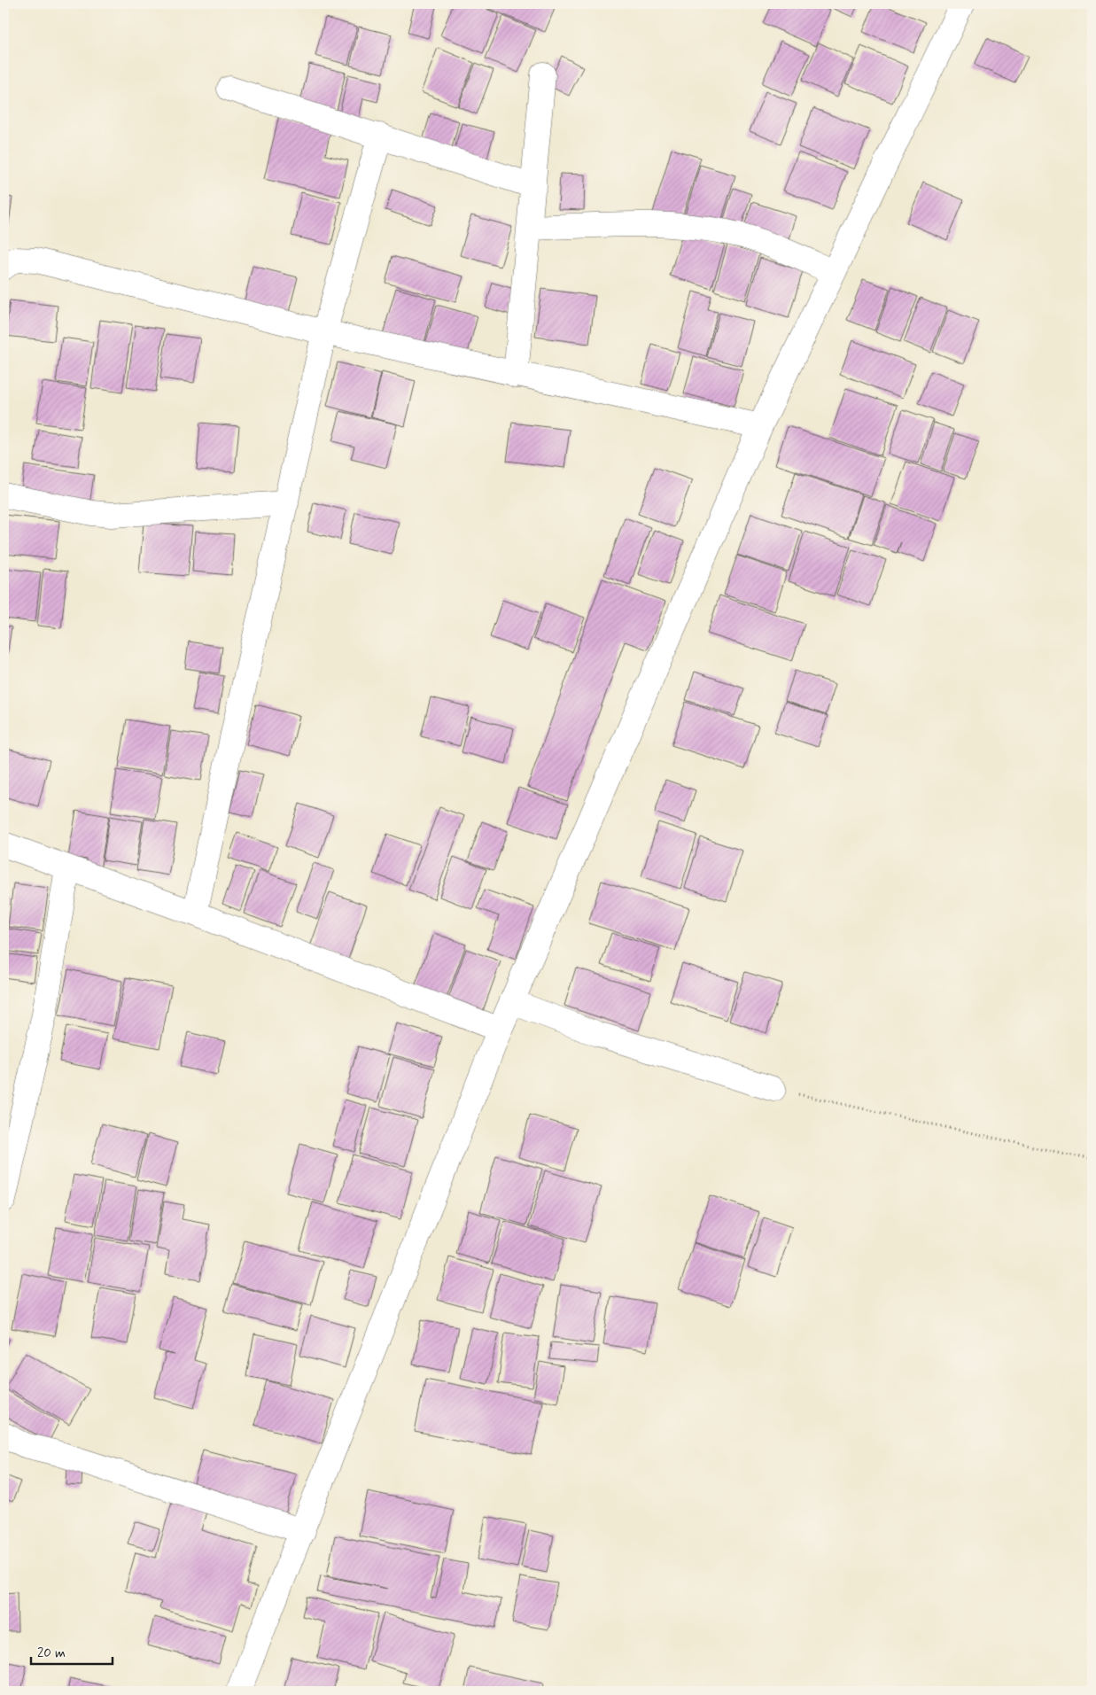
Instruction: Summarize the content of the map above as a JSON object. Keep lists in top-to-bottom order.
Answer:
{
  "scale_bar": "20 m"
}
